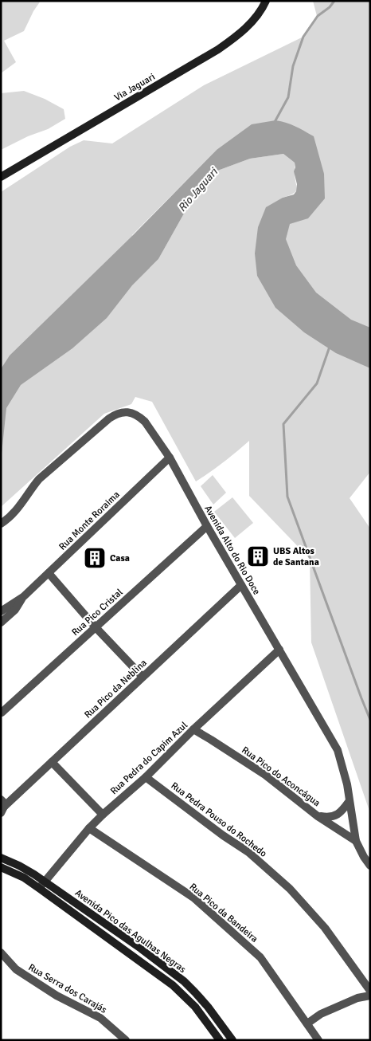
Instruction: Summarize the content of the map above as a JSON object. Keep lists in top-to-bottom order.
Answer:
{
  "streets": {
    "street": [
      "Via Jaguari",
      "Rua Monte Roraima",
      "Avenida Alto do Rio Doce",
      "Rua Pico Cristal",
      "Rua Pico da Neblina",
      "Rua Pedra do Capim Azul",
      "Rua Pico do Aconcágua",
      "Rua Pedra Pouso do Rochedo",
      "Rua Pico da Bandeira",
      "Avenida Pico das Agulhas Negras",
      "Rua Serra dos Carajás"
    ]
  },
  "crossings": [
    ["Rua Monte Roraima", "Avenida Alto do Rio Doce"],
    ["Avenida Alto do Rio Doce", "Rua Pico Cristal"],
    ["Avenida Alto do Rio Doce", "Rua Pico da Neblina"],
    ["Avenida Alto do Rio Doce", "Rua Pedra do Capim Azul"],
    ["Avenida Alto do Rio Doce", "Rua Pico do Aconcágua"],
    ["Rua Pedra do Capim Azul", "Rua Pico do Aconcágua"],
    ["Rua Pedra do Capim Azul", "Rua Pedra Pouso do Rochedo"],
    ["Rua Pedra do Capim Azul", "Rua Pico da Bandeira"],
    ["Rua Pedra do Capim Azul", "Avenida Pico das Agulhas Negras"]
  ],
  "water": ["Rio Jaguari"],
  "places": {
    "building": ["UBS Altos de Santana", "Casa"]
  }
}
